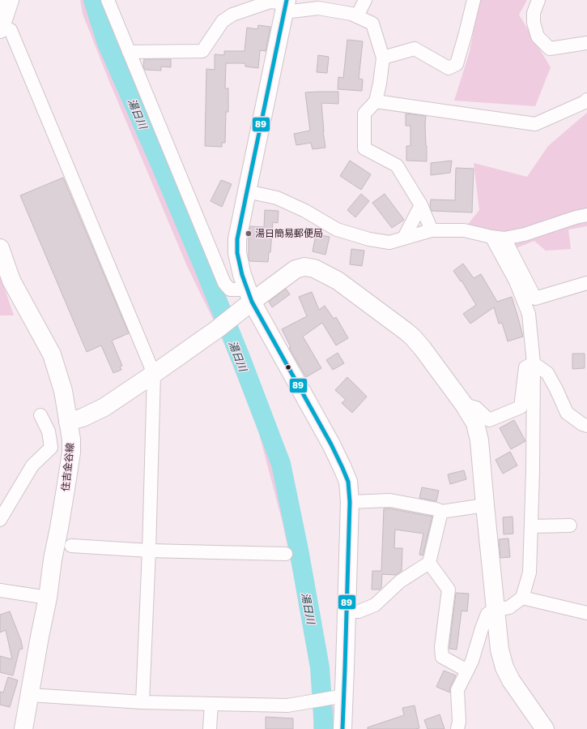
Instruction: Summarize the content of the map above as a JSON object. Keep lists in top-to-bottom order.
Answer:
{
  "streets": {
    "main road": ["住吉金谷線"]
  },
  "water": ["湯日川"],
  "places": ["湯日簡易郵便局"],
  "lines": ["transit line 89"]
}
